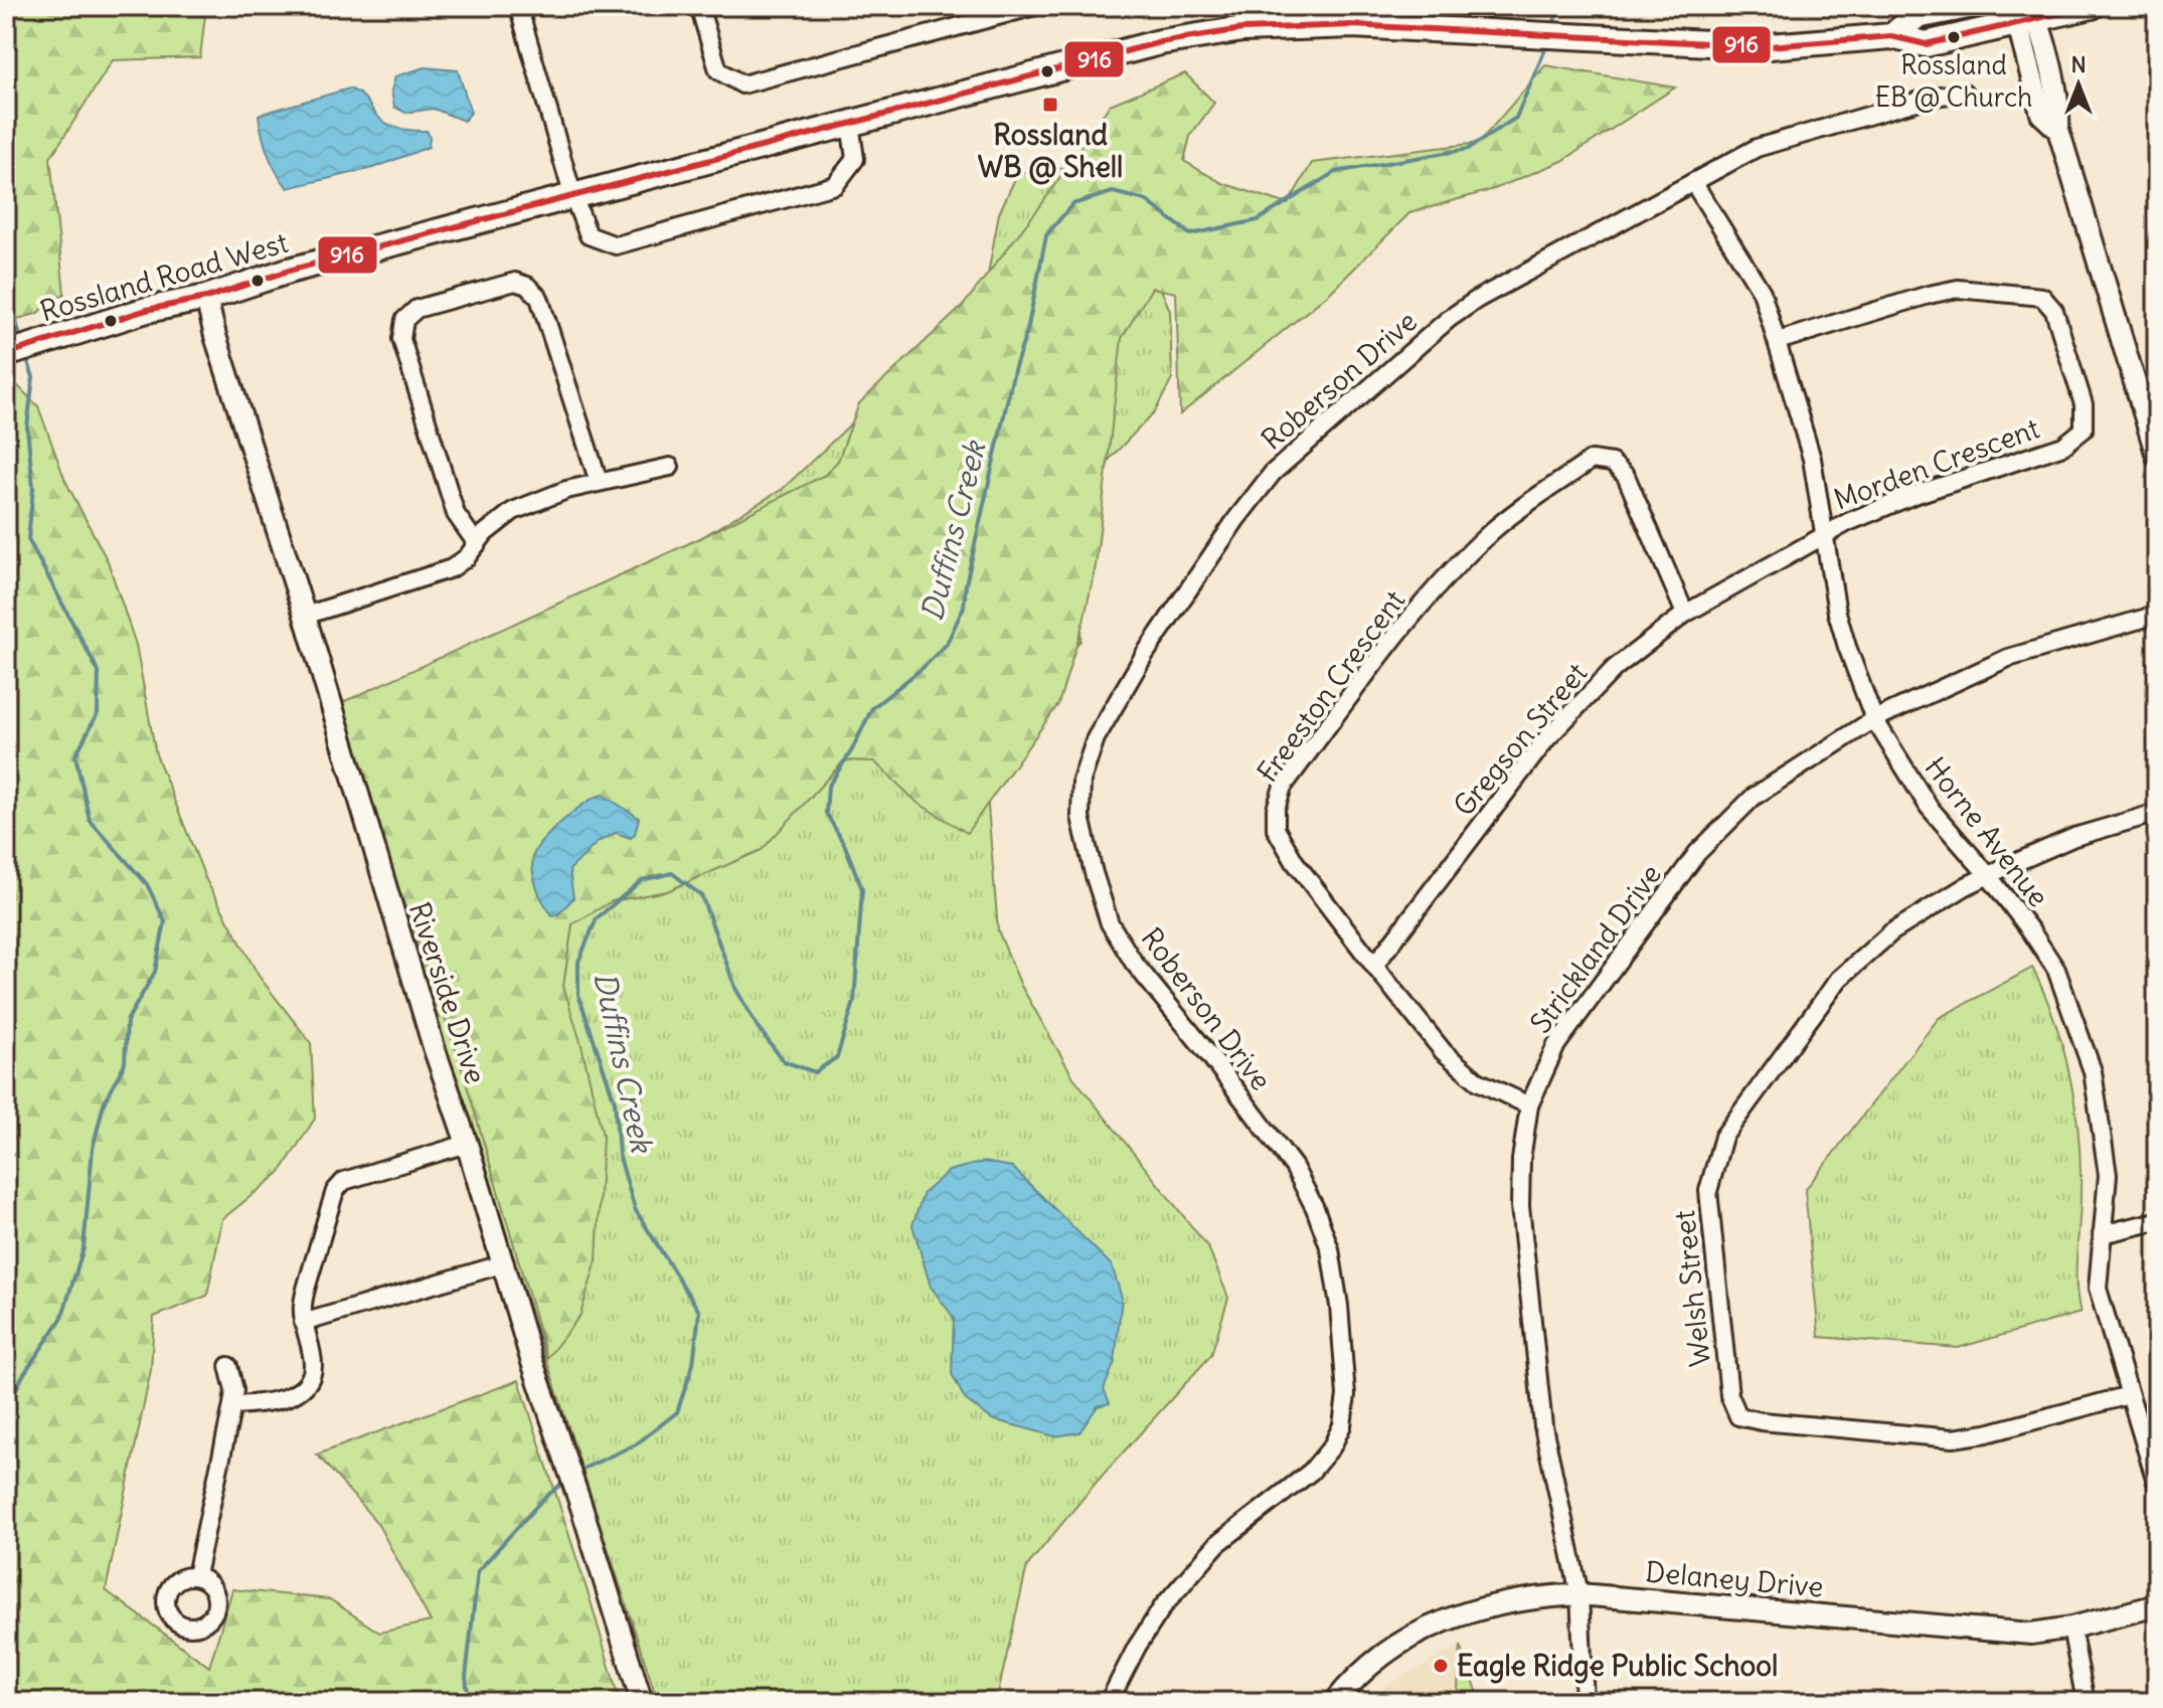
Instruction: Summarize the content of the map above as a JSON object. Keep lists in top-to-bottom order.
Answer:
{
  "streets": {
    "main road": ["Rossland Road West"],
    "street": [
      "Roberson Drive",
      "Morden Crescent",
      "Freeston Crescent",
      "Gregson Street",
      "Horne Avenue",
      "Strickland Drive",
      "Riverside Drive",
      "Welsh Street",
      "Delaney Drive"
    ]
  },
  "crossings": [
    ["Rossland Road West", "Riverside Drive"],
    ["Roberson Drive", "Horne Avenue"],
    ["Morden Crescent", "Gregson Street"],
    ["Morden Crescent", "Horne Avenue"],
    ["Freeston Crescent", "Gregson Street"],
    ["Freeston Crescent", "Strickland Drive"],
    ["Gregson Street", "Horne Avenue"],
    ["Horne Avenue", "Strickland Drive"],
    ["Horne Avenue", "Welsh Street"],
    ["Strickland Drive", "Delaney Drive"]
  ],
  "water": ["Duffins Creek"],
  "places": {
    "other": ["Rossland EB @ Church", "Eagle Ridge Public School"],
    "transit": ["Rossland WB @ Shell"]
  },
  "lines": ["transit line 916"],
  "north": "top"
}
